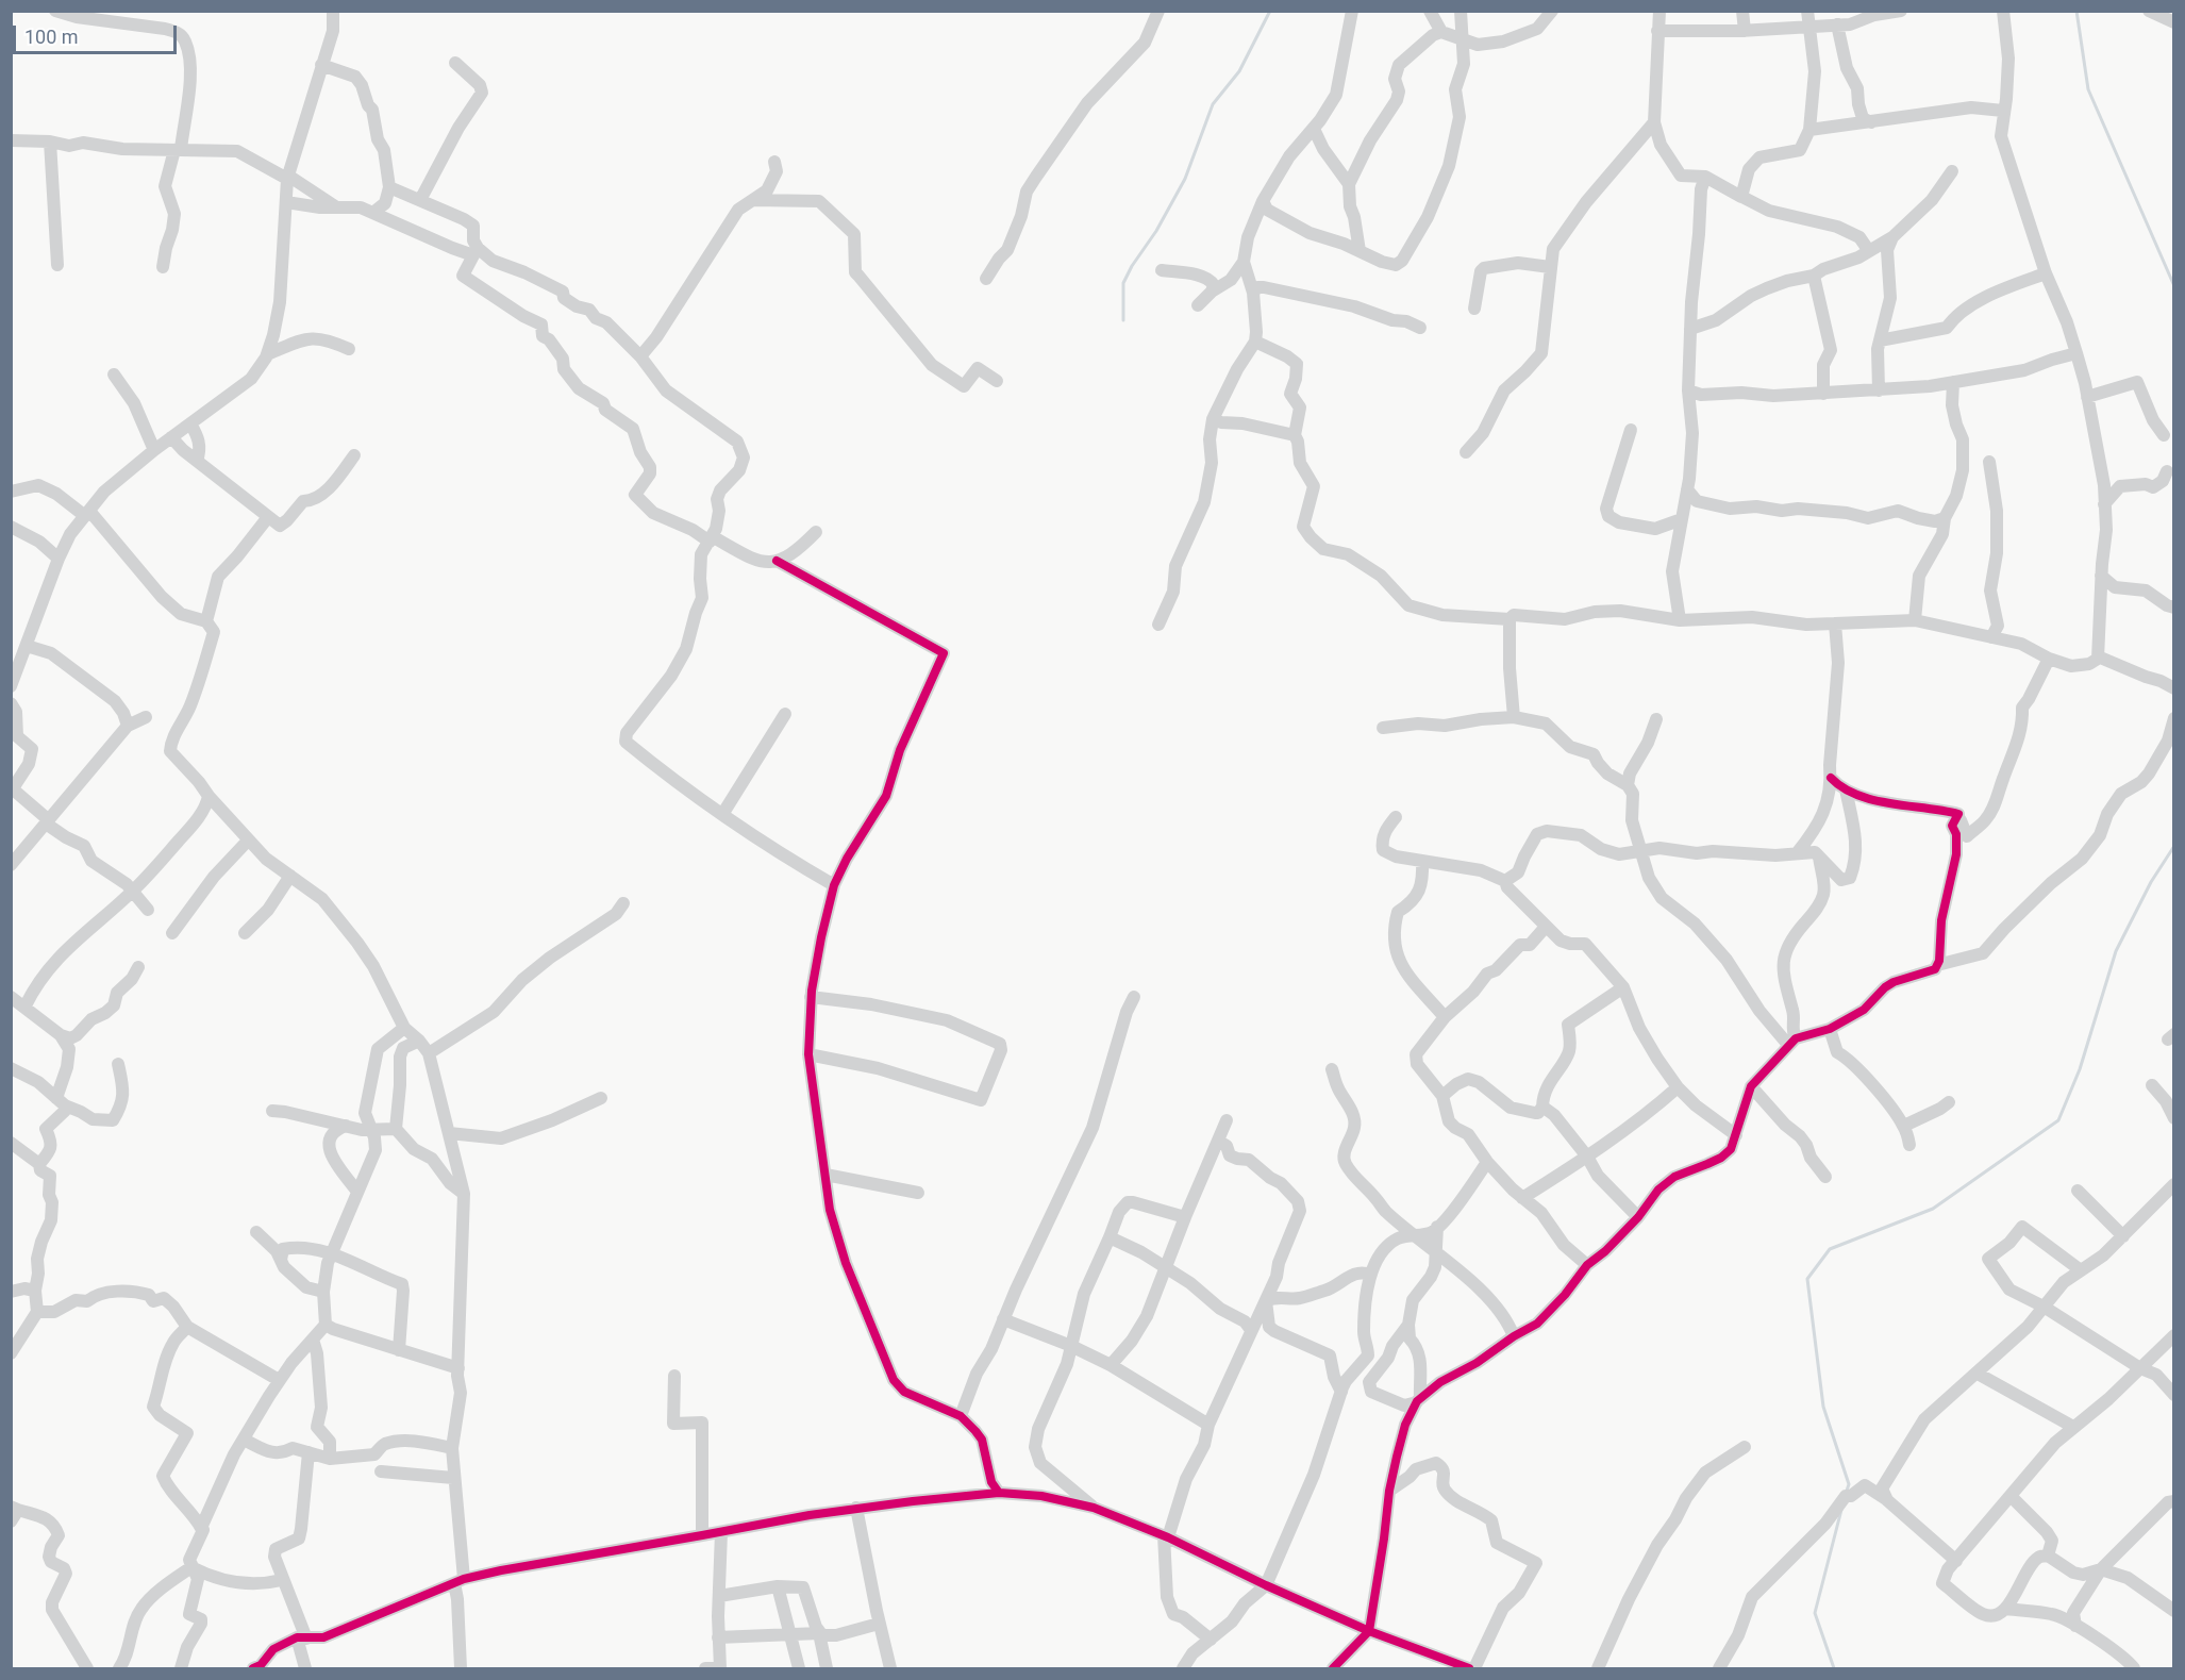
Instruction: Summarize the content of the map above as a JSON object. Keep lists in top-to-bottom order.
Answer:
{
  "scale_bar": "100 m"
}
